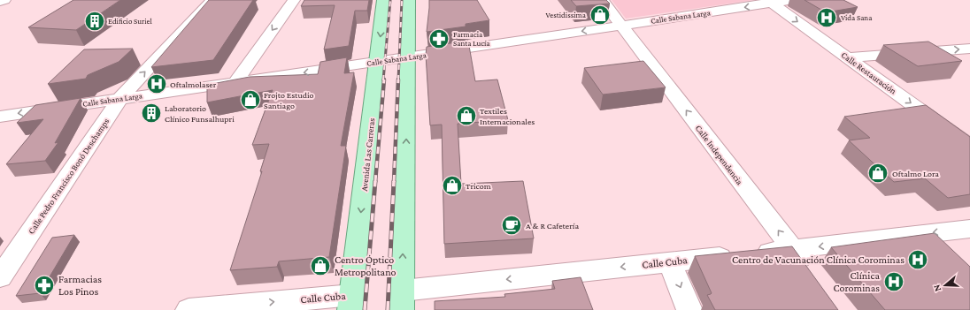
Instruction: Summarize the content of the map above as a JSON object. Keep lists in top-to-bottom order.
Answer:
{
  "streets": {
    "main road": ["Avenida Las Carreras"],
    "street": [
      "Calle Sabana Larga",
      "Calle Restauración",
      "Calle Independencia",
      "Calle Pedro Francisco Bonó Deschamps",
      "Calle Cuba"
    ]
  },
  "crossings": [
    ["Calle Sabana Larga", "Calle Restauración"],
    ["Calle Sabana Larga", "Avenida Las Carreras"],
    ["Calle Sabana Larga", "Calle Independencia"],
    ["Calle Sabana Larga", "Calle Pedro Francisco Bonó Deschamps"],
    ["Avenida Las Carreras", "Calle Cuba"],
    ["Calle Independencia", "Calle Cuba"]
  ],
  "one_way": ["Calle Sabana Larga", "Calle Restauración", "Calle Independencia"],
  "places": {
    "shop": [
      "Vestidissima",
      "Frojto Estudio Santiago",
      "Textiles Internacionales",
      "Oftalmo Lora",
      "Tricom",
      "Centro Óptico Metropolitano"
    ],
    "hospital": [
      "Vida Sana",
      "Oftalmolaser",
      "Centro de Vacunación Clínica Corominas",
      "Clínica Corominas"
    ],
    "building": ["Edificio Suriel", "Laboratorio Clínico Funsalhupri"],
    "pharmacy": ["Farmacia Santa Lucía", "Farmacias Los Pinos"],
    "cafe": ["A & R Cafetería"]
  },
  "north": "left"
}
